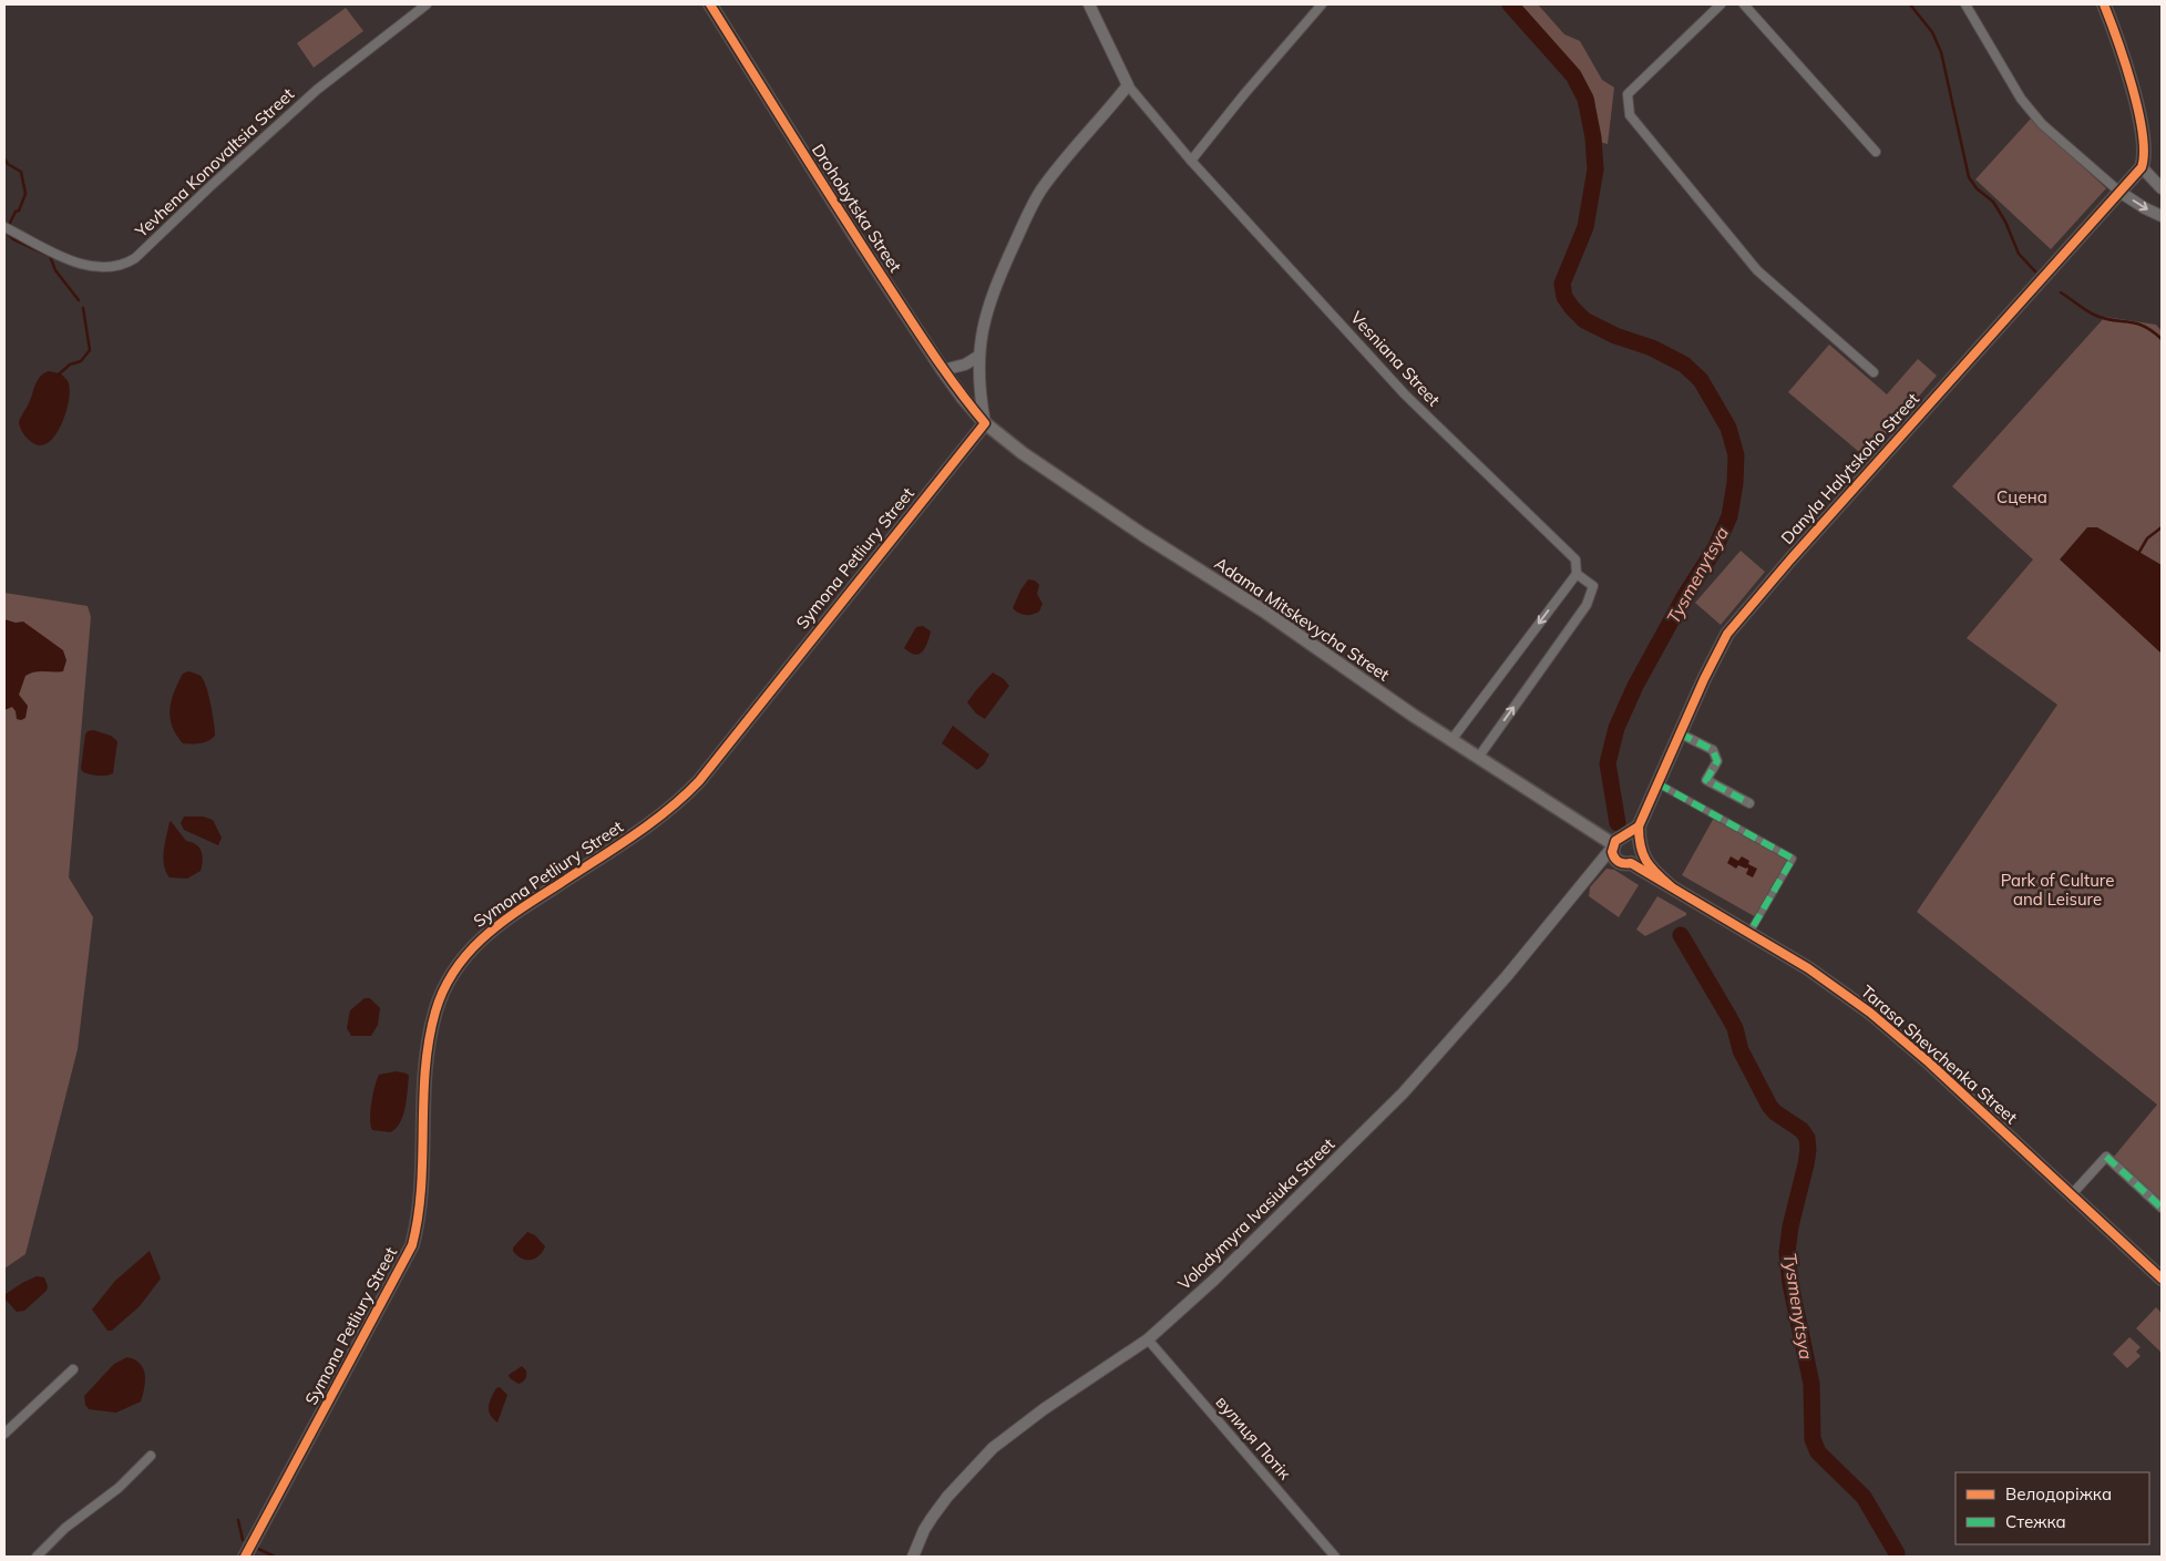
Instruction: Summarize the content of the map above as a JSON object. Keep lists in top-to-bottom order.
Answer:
{
  "streets": {
    "main road": [
      "Drohobytska Street",
      "Danyla Halytskoho Street",
      "Symona Petliury Street",
      "Adama Mitskevycha Street",
      "Tarasa Shevchenka Street"
    ],
    "street": [
      "Yevhena Konovaltsia Street",
      "Vesniana Street",
      "Volodymyra Ivasiuka Street",
      "вулиця Потік"
    ]
  },
  "crossings": [
    ["Drohobytska Street", "Symona Petliury Street"],
    ["Drohobytska Street", "Adama Mitskevycha Street"],
    ["Vesniana Street", "Adama Mitskevycha Street"],
    ["Symona Petliury Street", "Adama Mitskevycha Street"],
    ["Adama Mitskevycha Street", "Volodymyra Ivasiuka Street"],
    ["Volodymyra Ivasiuka Street", "вулиця Потік"]
  ],
  "water": ["Tysmenytsya"],
  "parks": ["Сцена", "Park of Culture and Leisure"],
  "legend": ["Велодоріжка", "Стежка"]
}
